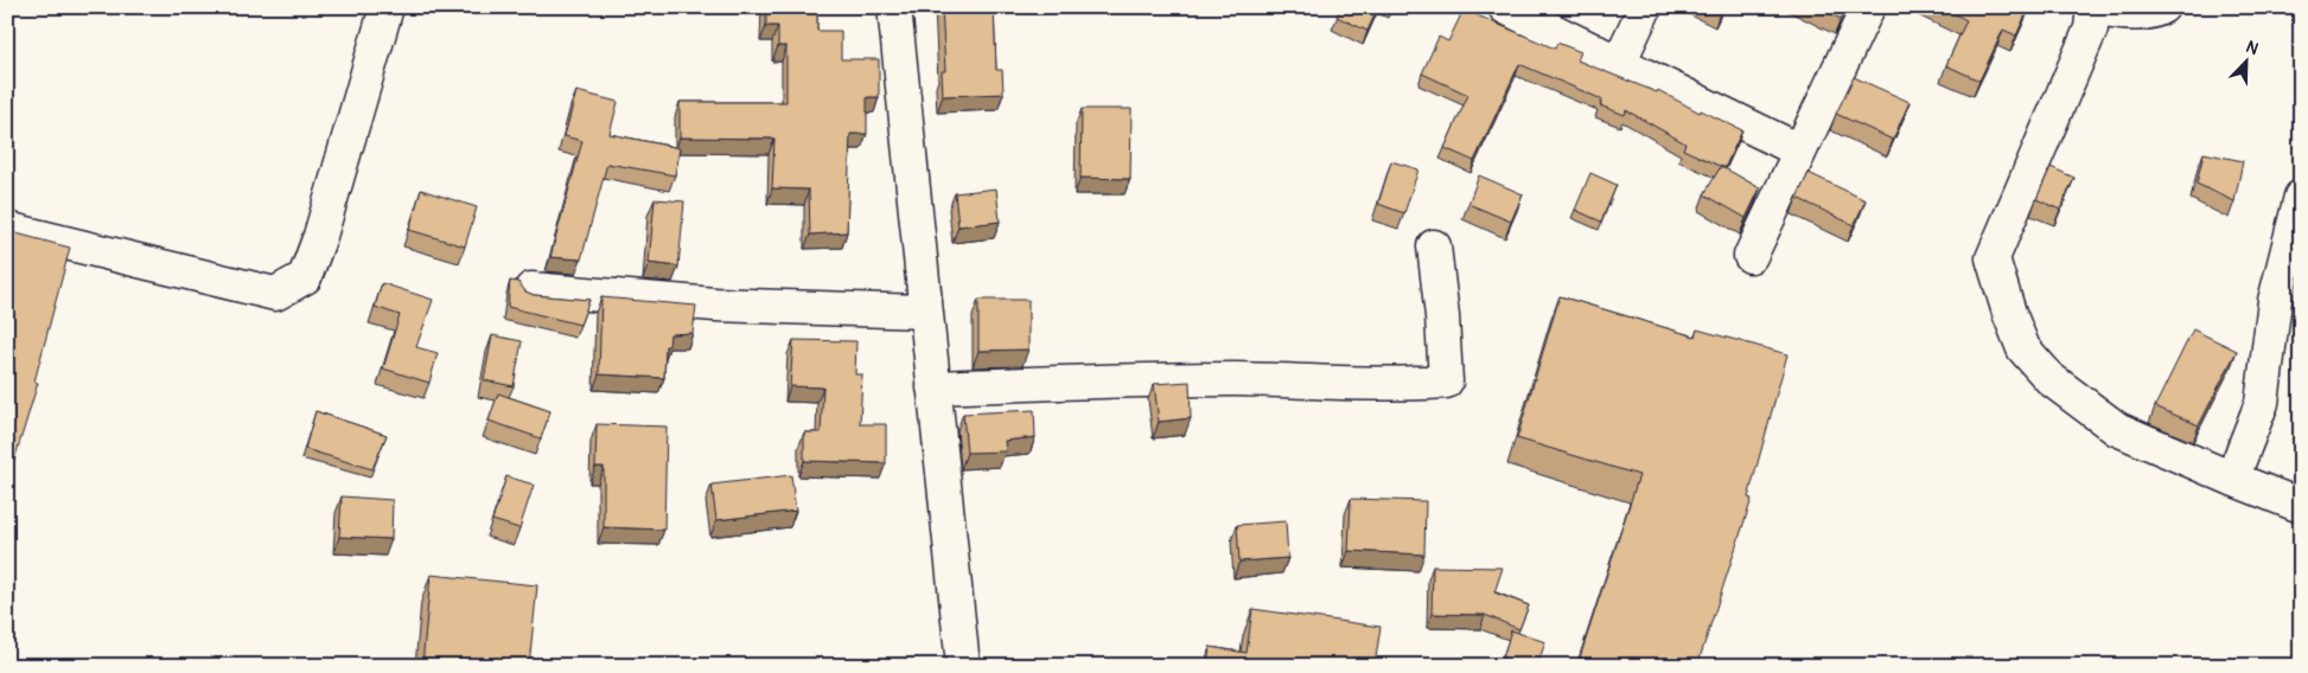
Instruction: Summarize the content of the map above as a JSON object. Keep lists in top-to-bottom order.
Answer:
{
  "north": "top right"
}
